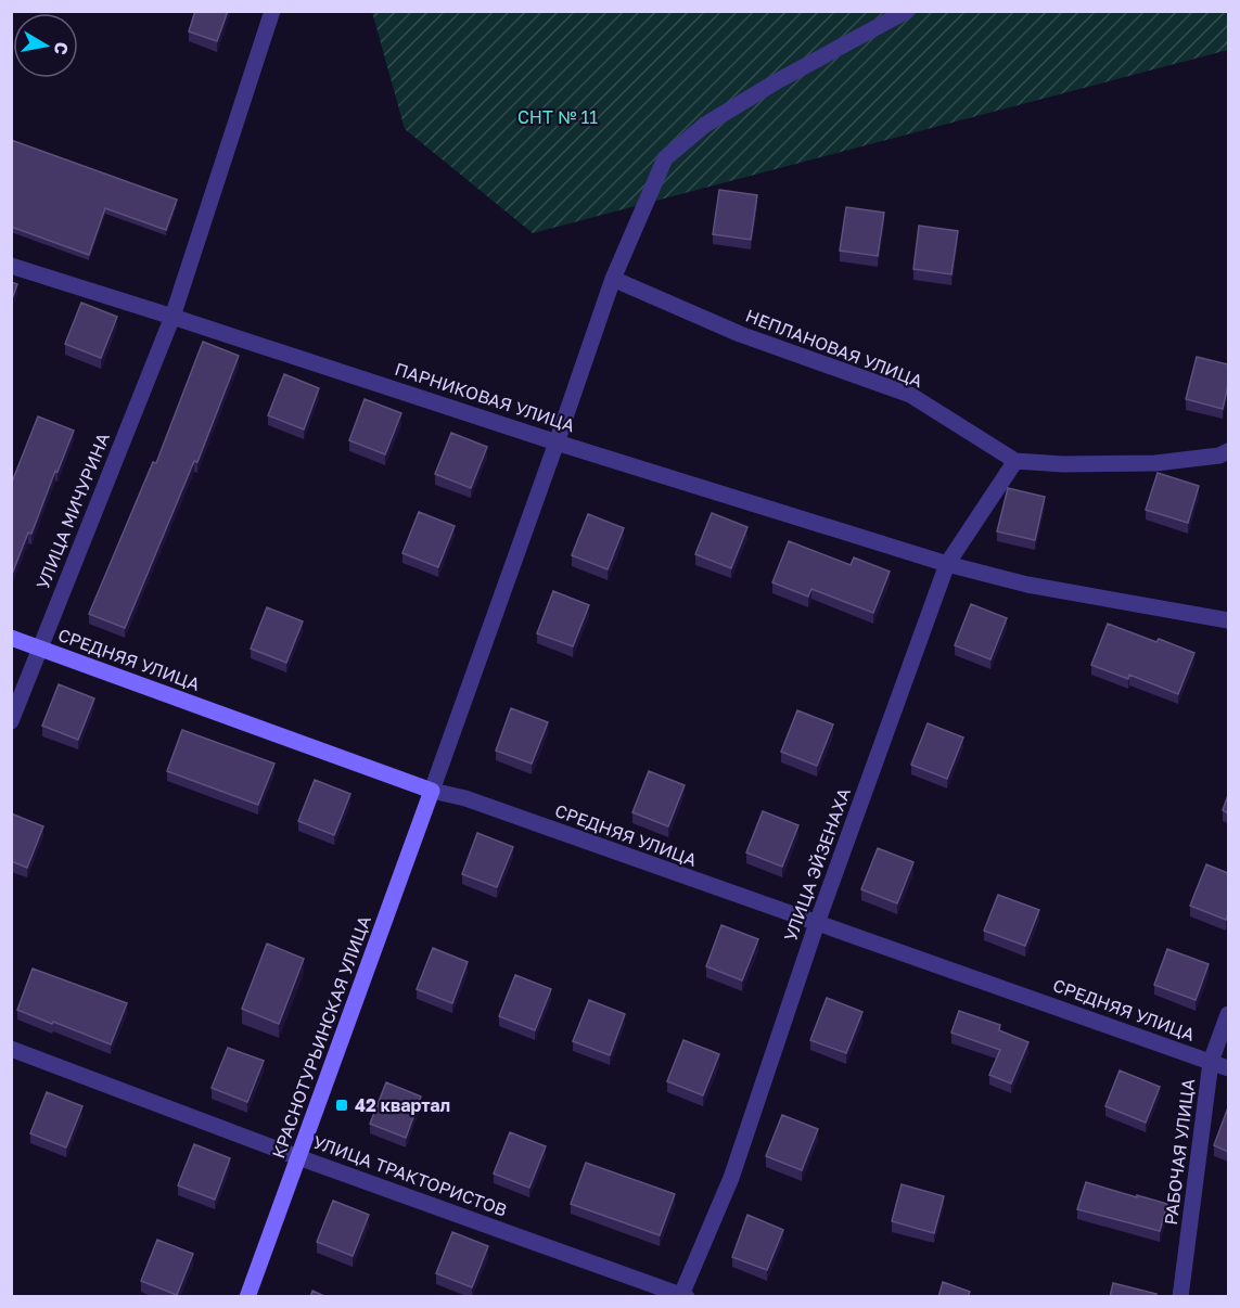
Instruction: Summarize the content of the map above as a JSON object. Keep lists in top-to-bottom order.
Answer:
{
  "streets": {
    "main road": ["СРЕДНЯЯ УЛИЦА", "КРАСНОТУРЬИНСКАЯ УЛИЦА"],
    "street": [
      "НЕПЛАНОВАЯ УЛИЦА",
      "ПАРНИКОВАЯ УЛИЦА",
      "УЛИЦА МИЧУРИНА",
      "УЛИЦА ЭЙЗЕНАХА",
      "РАБОЧАЯ УЛИЦА",
      "УЛИЦА ТРАКТОРИСТОВ"
    ]
  },
  "crossings": [
    ["НЕПЛАНОВАЯ УЛИЦА", "УЛИЦА ЭЙЗЕНАХА"],
    ["ПАРНИКОВАЯ УЛИЦА", "УЛИЦА МИЧУРИНА"],
    ["ПАРНИКОВАЯ УЛИЦА", "УЛИЦА ЭЙЗЕНАХА"],
    ["УЛИЦА МИЧУРИНА", "СРЕДНЯЯ УЛИЦА"],
    ["СРЕДНЯЯ УЛИЦА", "УЛИЦА ЭЙЗЕНАХА"],
    ["СРЕДНЯЯ УЛИЦА", "КРАСНОТУРЬИНСКАЯ УЛИЦА"],
    ["СРЕДНЯЯ УЛИЦА", "РАБОЧАЯ УЛИЦА"],
    ["УЛИЦА ЭЙЗЕНАХА", "УЛИЦА ТРАКТОРИСТОВ"],
    ["КРАСНОТУРЬИНСКАЯ УЛИЦА", "УЛИЦА ТРАКТОРИСТОВ"]
  ],
  "parks": ["СНТ № 11"],
  "places": {
    "transit": ["42 квартал"]
  },
  "north": "right"
}
